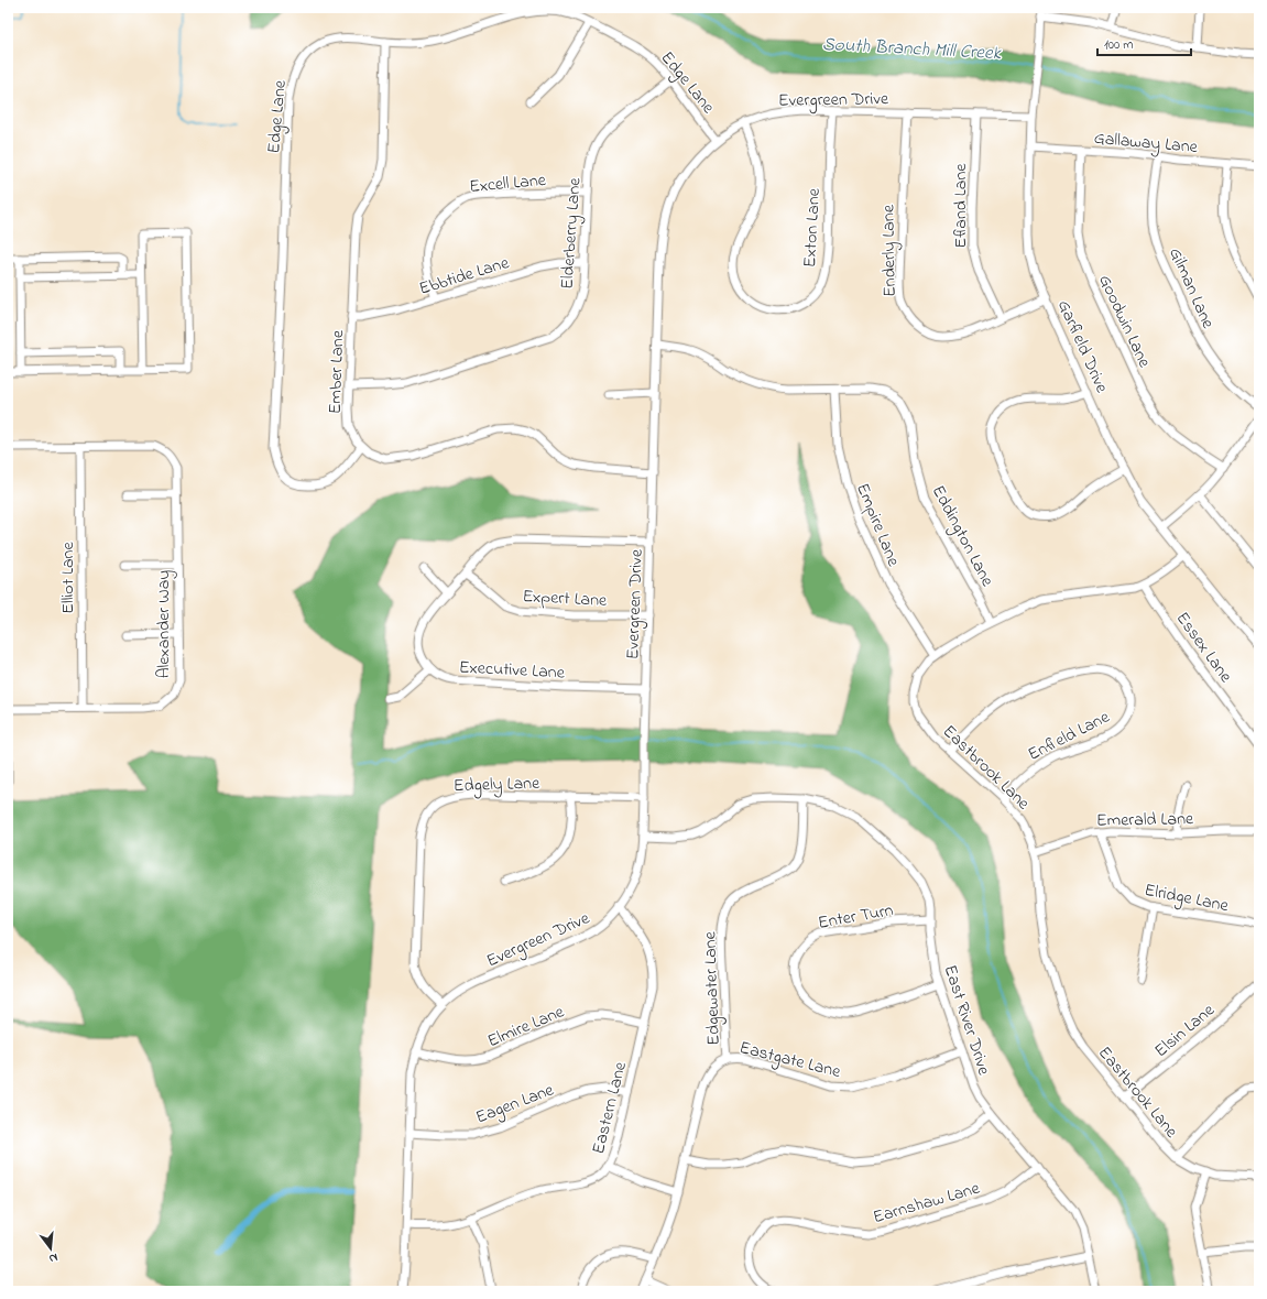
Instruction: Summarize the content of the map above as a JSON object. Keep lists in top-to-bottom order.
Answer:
{
  "streets": {
    "street": [
      "Edge Lane",
      "Evergreen Drive",
      "Gallaway Lane",
      "Excell Lane",
      "Efland Lane",
      "Exton Lane",
      "Elderberry Lane",
      "Enderly Lane",
      "Ebbtide Lane",
      "Gilman Lane",
      "Goodwin Lane",
      "Garfield Drive",
      "Ember Lane",
      "Empire Lane",
      "Eddington Lane",
      "Elliot Lane",
      "Expert Lane",
      "Alexander Way",
      "Essex Lane",
      "Executive Lane",
      "Enfield Lane",
      "Eastbrook Lane",
      "Edgely Lane",
      "Emerald Lane",
      "Elridge Lane",
      "Enter Turn",
      "Edgewater Lane",
      "East River Drive",
      "Elmire Lane",
      "Elsin Lane",
      "Eastgate Lane",
      "Eagen Lane",
      "Eastern Lane",
      "Earnshaw Lane"
    ]
  },
  "crossings": [
    ["Edge Lane", "Evergreen Drive"],
    ["Edge Lane", "Elderberry Lane"],
    ["Edge Lane", "Ember Lane"],
    ["Evergreen Drive", "Efland Lane"],
    ["Evergreen Drive", "Exton Lane"],
    ["Evergreen Drive", "Enderly Lane"],
    ["Evergreen Drive", "Garfield Drive"],
    ["Evergreen Drive", "Ember Lane"],
    ["Evergreen Drive", "Eddington Lane"],
    ["Evergreen Drive", "Expert Lane"],
    ["Evergreen Drive", "Executive Lane"],
    ["Evergreen Drive", "Edgely Lane"],
    ["Evergreen Drive", "East River Drive"],
    ["Evergreen Drive", "Elmire Lane"],
    ["Evergreen Drive", "Eagen Lane"],
    ["Evergreen Drive", "Eastern Lane"],
    ["Gallaway Lane", "Gilman Lane"],
    ["Gallaway Lane", "Goodwin Lane"],
    ["Gallaway Lane", "Garfield Drive"],
    ["Excell Lane", "Elderberry Lane"],
    ["Excell Lane", "Ebbtide Lane"],
    ["Efland Lane", "Enderly Lane"],
    ["Elderberry Lane", "Ebbtide Lane"],
    ["Elderberry Lane", "Ember Lane"],
    ["Enderly Lane", "Garfield Drive"],
    ["Ebbtide Lane", "Ember Lane"],
    ["Garfield Drive", "Eastbrook Lane"],
    ["Empire Lane", "Eddington Lane"],
    ["Empire Lane", "Eastbrook Lane"],
    ["Eddington Lane", "Eastbrook Lane"],
    ["Elliot Lane", "Alexander Way"],
    ["Essex Lane", "Eastbrook Lane"],
    ["Enfield Lane", "Eastbrook Lane"],
    ["Eastbrook Lane", "Emerald Lane"],
    ["Eastbrook Lane", "Elsin Lane"],
    ["Emerald Lane", "Elridge Lane"],
    ["Enter Turn", "East River Drive"],
    ["Edgewater Lane", "East River Drive"],
    ["Edgewater Lane", "Eastgate Lane"],
    ["East River Drive", "Eastgate Lane"],
    ["East River Drive", "Earnshaw Lane"],
    ["Elmire Lane", "Eastern Lane"],
    ["Eagen Lane", "Eastern Lane"]
  ],
  "water": ["South Branch Mill Creek"],
  "scale_bar": "100 m",
  "north": "bottom"
}
